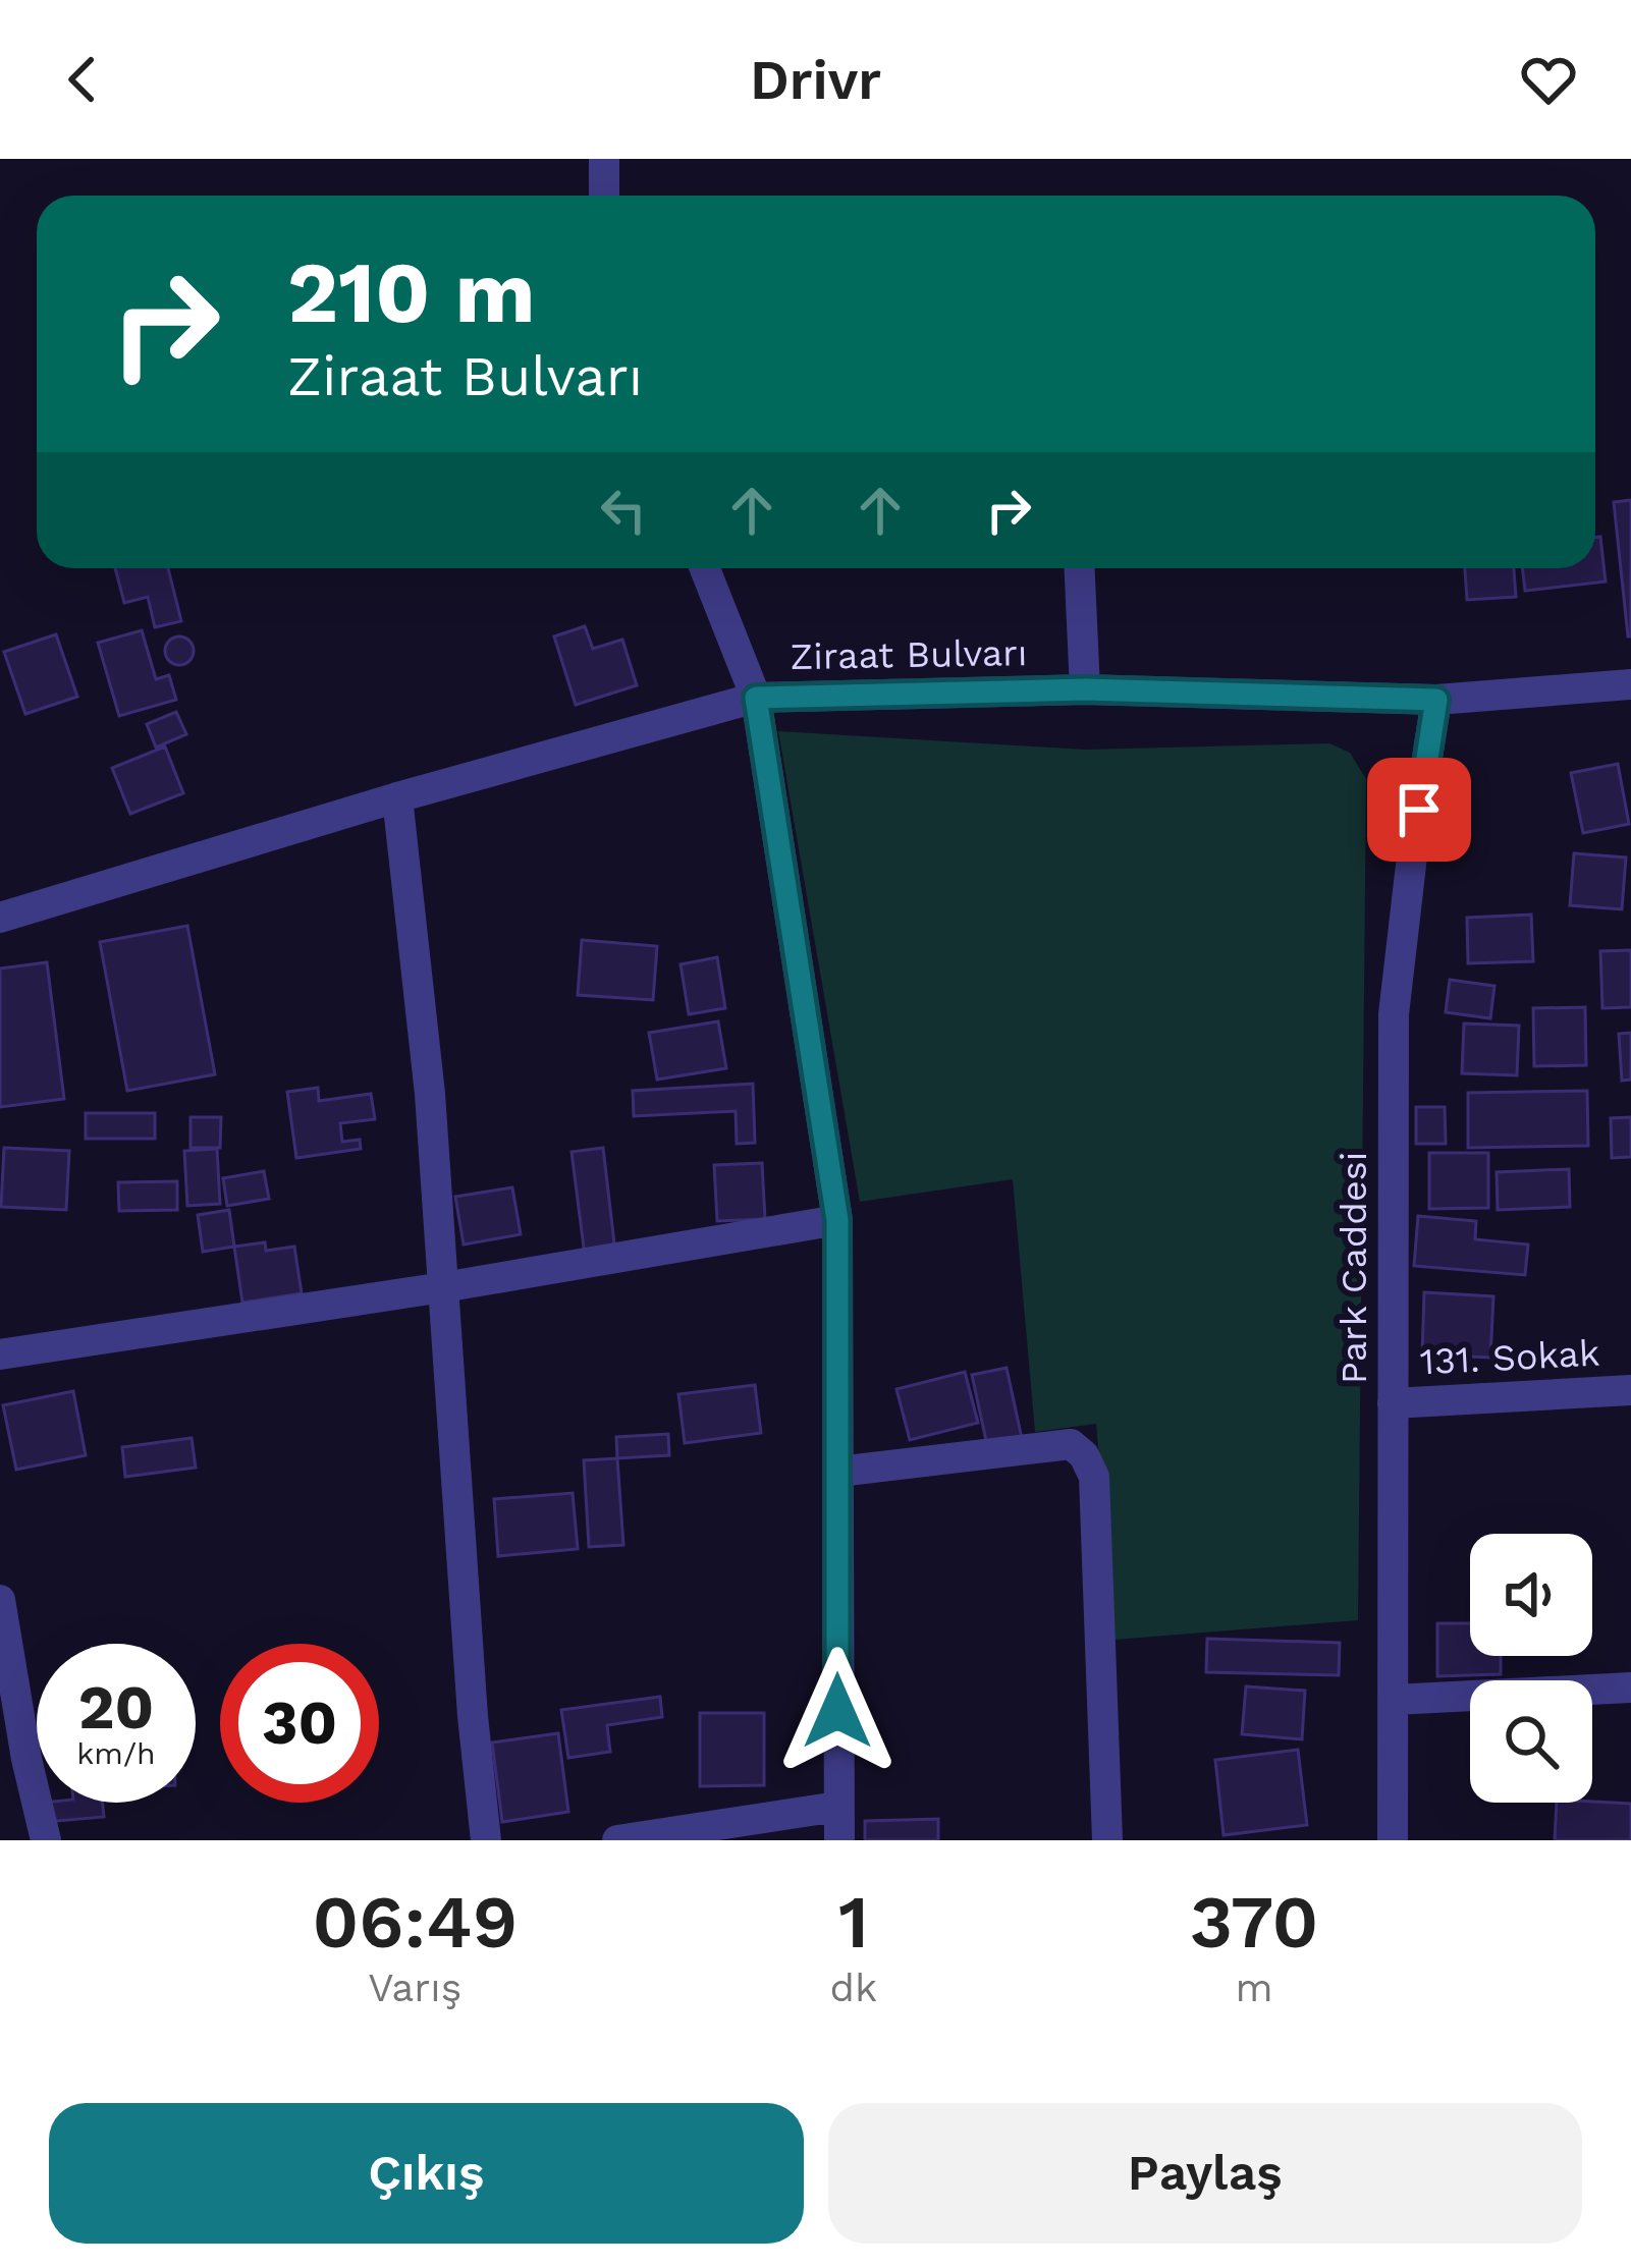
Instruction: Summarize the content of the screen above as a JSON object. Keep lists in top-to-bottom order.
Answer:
{
  "streets": {
    "street": ["Ziraat Bulvarı", "Park Caddesi", "131. Sokak"]
  },
  "crossings": [
    ["Ziraat Bulvarı", "Park Caddesi"],
    ["Park Caddesi", "131. Sokak"]
  ],
  "page": {
    "header": "Drivr",
    "turn": ["210 m", "Ziraat Bulvarı"],
    "speed": "20 km/h",
    "limit": "30",
    "eta": [
      "06:49",
      "Varış",
      "1",
      "dk",
      "370",
      "m"
    ],
    "buttons": ["Çıkış", "Paylaş"]
  }
}
